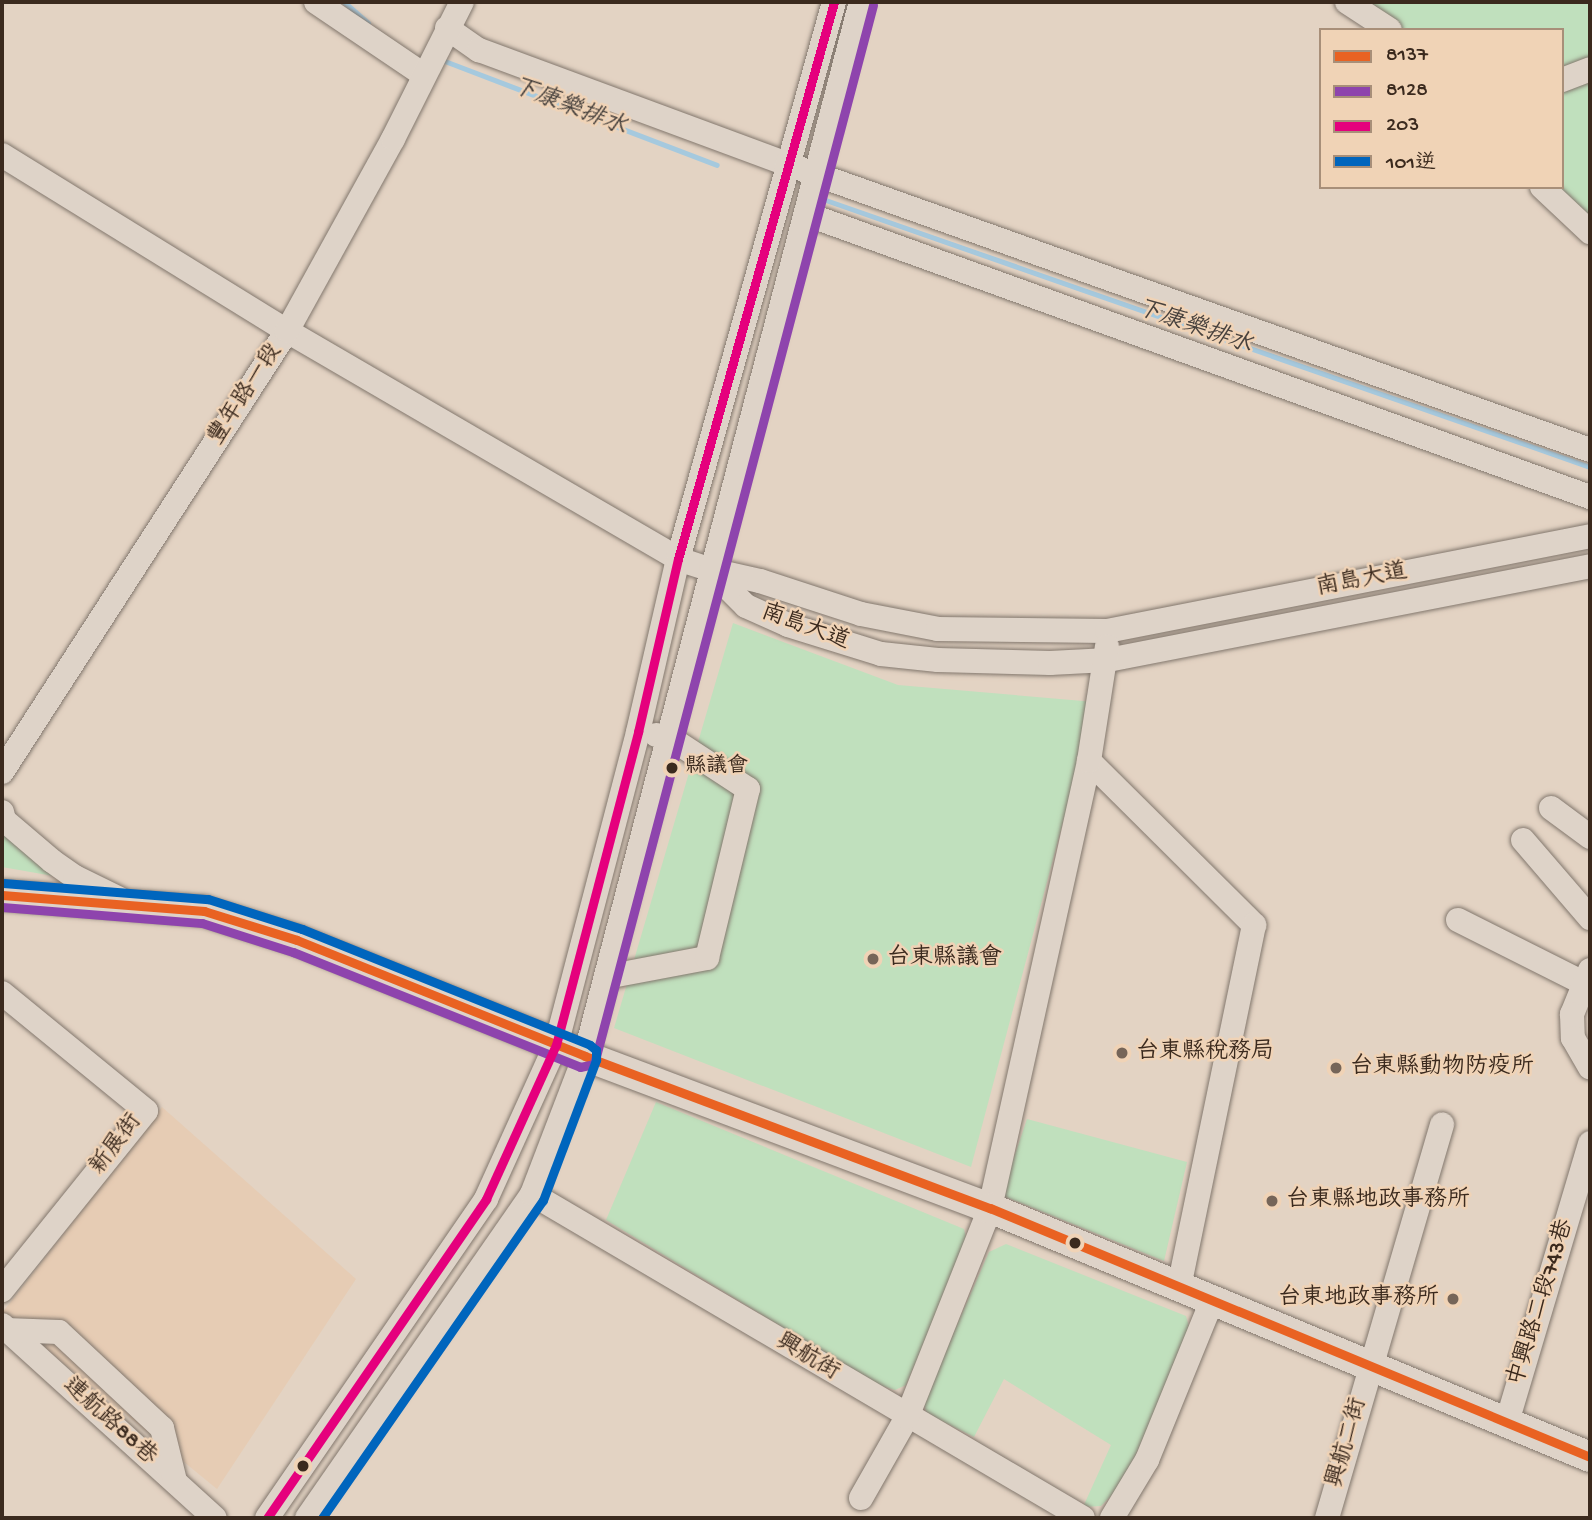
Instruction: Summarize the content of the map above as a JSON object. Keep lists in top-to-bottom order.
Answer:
{
  "streets": {
    "street": [
      "豐年路一段",
      "南島大道",
      "新展街",
      "中興路二段743巷",
      "興航街",
      "連航路88巷",
      "興航二街"
    ]
  },
  "water": ["下康樂排水"],
  "places": [
    "縣議會",
    "台東縣議會",
    "台東縣稅務局",
    "台東縣動物防疫所",
    "台東縣地政事務所",
    "台東地政事務所"
  ],
  "lines": [
    "transit line 203",
    "transit line 8128",
    "transit line 101逆",
    "transit line 8137"
  ],
  "legend": [
    "8137",
    "8128",
    "203",
    "101逆"
  ]
}
